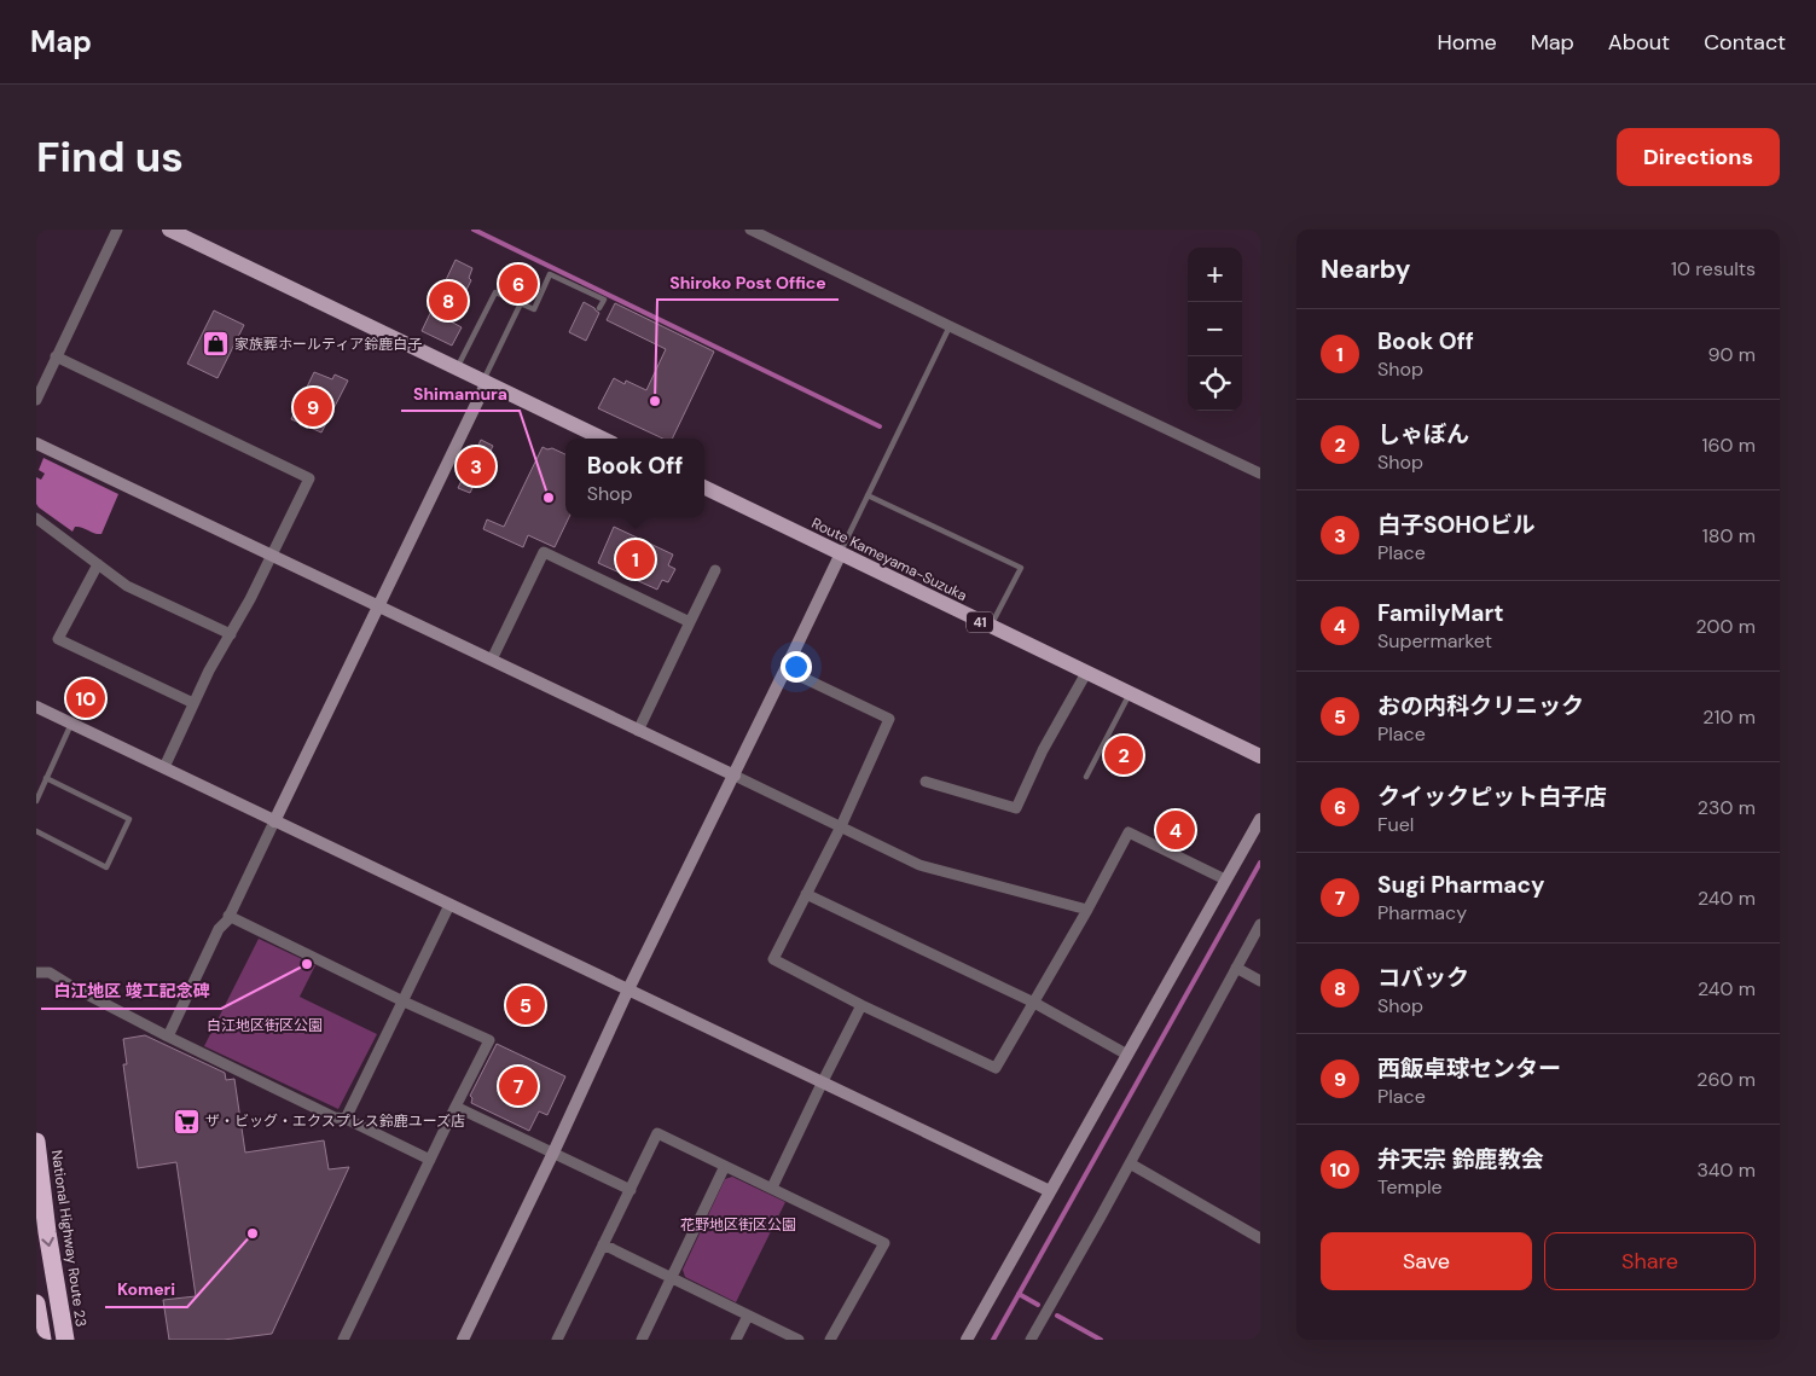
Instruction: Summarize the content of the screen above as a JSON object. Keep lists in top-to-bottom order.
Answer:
{
  "streets": {
    "highway": ["National Highway Route 23"],
    "main road": ["Route Kameyama-Suzuka", "41"]
  },
  "one_way": ["National Highway Route 23"],
  "parks": ["白江地区街区公園", "花野地区街区公園"],
  "places": {
    "shop": ["家族葬ホールティア鈴鹿白子"],
    "other": [
      "Shiroko Post Office",
      "Shimamura",
      "白江地区 竣工記念碑",
      "Komeri"
    ],
    "supermarket": ["ザ・ビッグ・エクスプレス鈴鹿ユーズ店"]
  },
  "page": {
    "header": "Map",
    "nav": [
      "Home",
      "Map",
      "About",
      "Contact"
    ],
    "buttons": [
      "Directions",
      ["Save", "Share"]
    ],
    "title": "Find us",
    "heading": ["Nearby", "10 results"],
    "map_buttons": ["+", "−"],
    "pins": [
      "6",
      "8",
      "9",
      "3",
      "1",
      "10",
      "2",
      "4",
      "5",
      "7"
    ],
    "list": [
      {
        "mark": "1",
        "name": "Book Off",
        "note": "Shop",
        "value": "90 m"
      },
      {
        "mark": "2",
        "name": "しゃぼん",
        "note": "Shop",
        "value": "160 m"
      },
      {
        "mark": "3",
        "name": "白子SOHOビル",
        "note": "Place",
        "value": "180 m"
      },
      {
        "mark": "4",
        "name": "FamilyMart",
        "note": "Supermarket",
        "value": "200 m"
      },
      {
        "mark": "5",
        "name": "おの内科クリニック",
        "note": "Place",
        "value": "210 m"
      },
      {
        "mark": "6",
        "name": "クイックピット白子店",
        "note": "Fuel",
        "value": "230 m"
      },
      {
        "mark": "7",
        "name": "Sugi Pharmacy",
        "note": "Pharmacy",
        "value": "240 m"
      },
      {
        "mark": "8",
        "name": "コバック",
        "note": "Shop",
        "value": "240 m"
      },
      {
        "mark": "9",
        "name": "西飯卓球センター",
        "note": "Place",
        "value": "260 m"
      },
      {
        "mark": "10",
        "name": "弁天宗 鈴鹿教会",
        "note": "Temple",
        "value": "340 m"
      }
    ],
    "popup": ["Book Off", "Shop"]
  }
}
